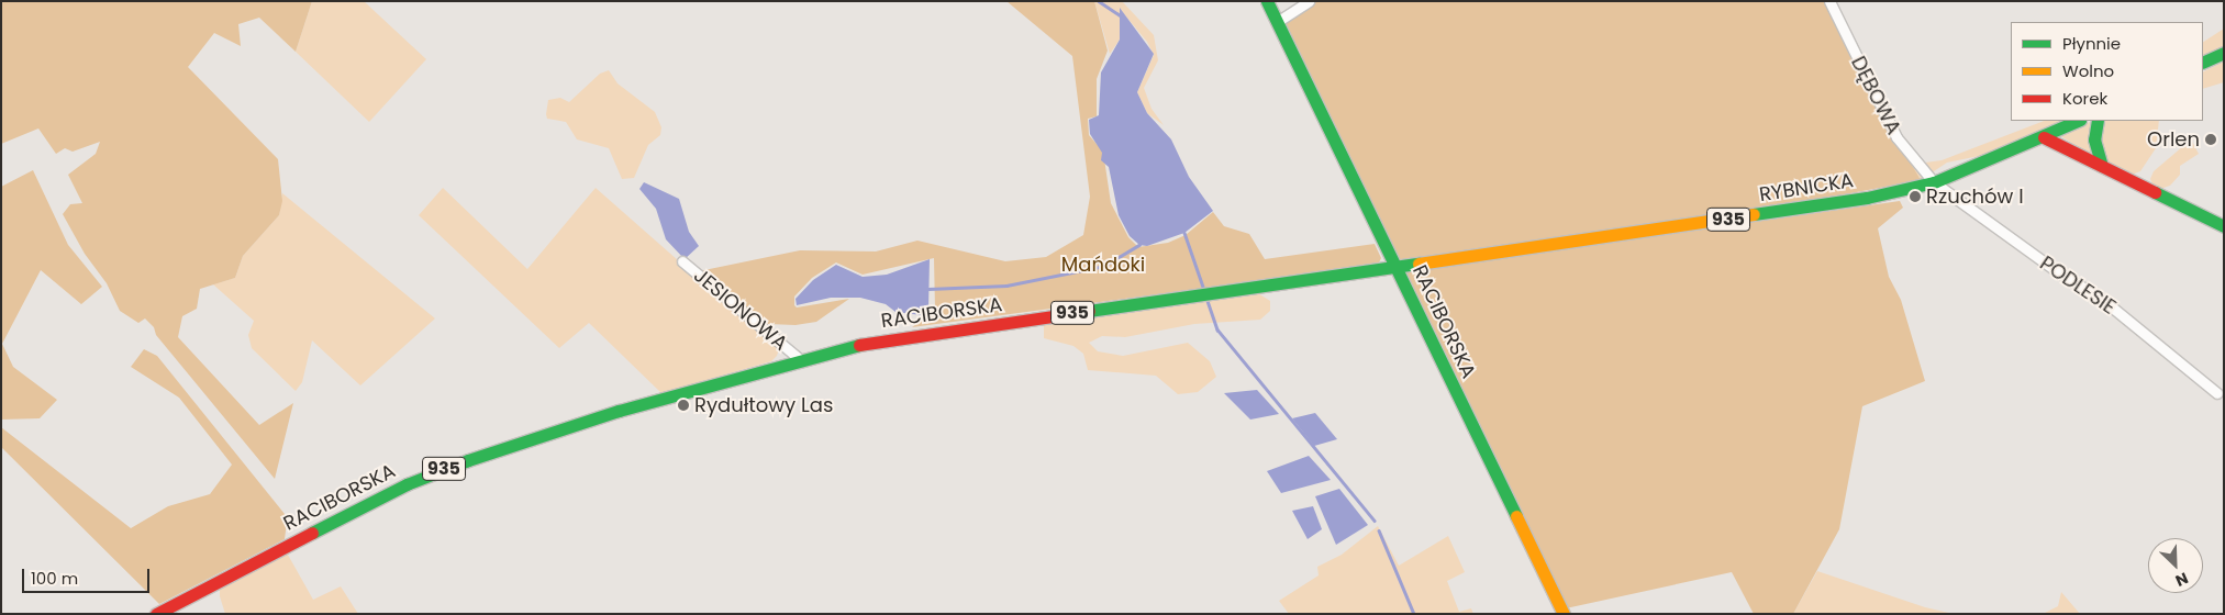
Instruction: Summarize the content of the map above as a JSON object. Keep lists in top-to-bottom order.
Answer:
{
  "streets": {
    "main road": ["RYBNICKA", "935", "RACIBORSKA"],
    "street": ["DĘBOWA", "PODLESIE", "JESIONOWA"]
  },
  "crossings": [
    ["DĘBOWA", "RYBNICKA"],
    ["DĘBOWA", "PODLESIE"],
    ["RYBNICKA", "PODLESIE"],
    ["RYBNICKA", "RACIBORSKA"],
    ["JESIONOWA", "RACIBORSKA"]
  ],
  "parks": ["Mańdoki"],
  "places": ["Orlen", "Rzuchów I", "Rydułtowy Las"],
  "legend": ["Płynnie", "Wolno", "Korek"],
  "scale_bar": "100 m",
  "north": "bottom right"
}
